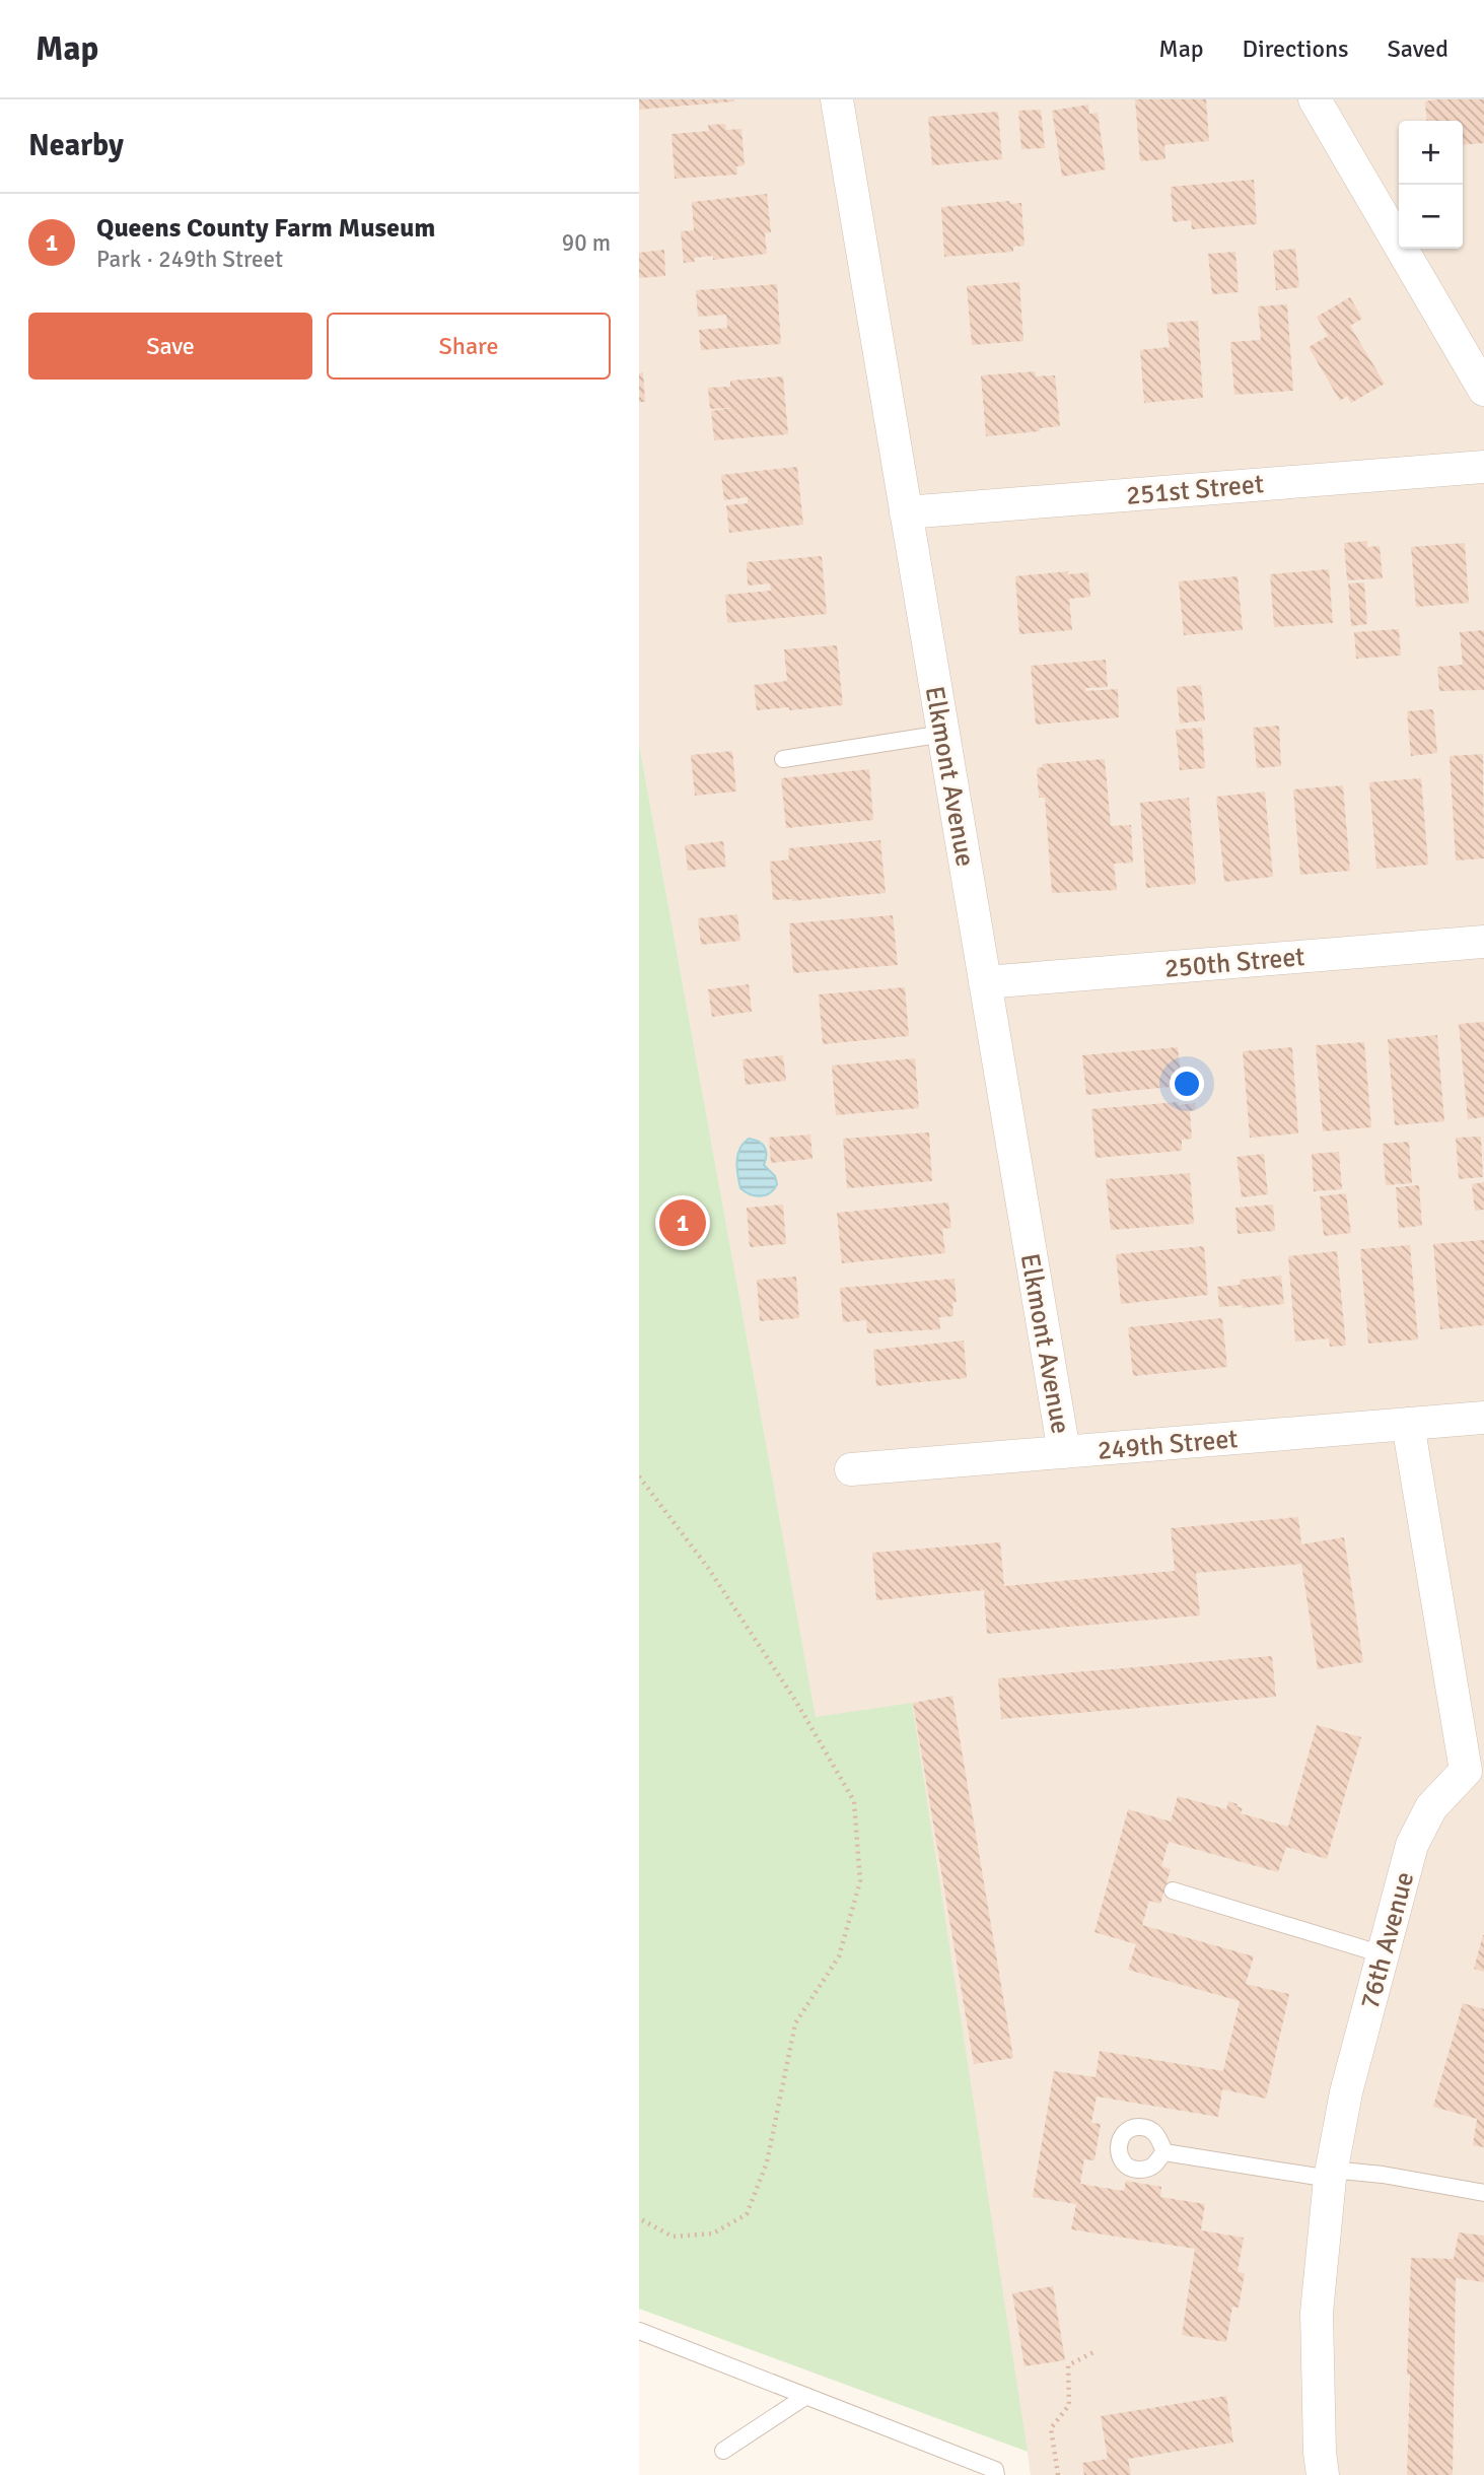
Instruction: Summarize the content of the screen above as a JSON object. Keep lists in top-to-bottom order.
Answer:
{
  "streets": {
    "street": [
      "251st Street",
      "Elkmont Avenue",
      "250th Street",
      "249th Street",
      "76th Avenue"
    ]
  },
  "crossings": [
    ["251st Street", "Elkmont Avenue"],
    ["Elkmont Avenue", "250th Street"],
    ["Elkmont Avenue", "249th Street"],
    ["249th Street", "76th Avenue"]
  ],
  "page": {
    "header": "Map",
    "nav": ["Map", "Directions", "Saved"],
    "heading": "Nearby",
    "map_buttons": ["+", "−"],
    "list": [
      {
        "mark": "1",
        "name": "Queens County Farm Museum",
        "note": "Park · 249th Street",
        "value": "90 m"
      }
    ],
    "buttons": ["Save", "Share"],
    "pins": "1"
  }
}
